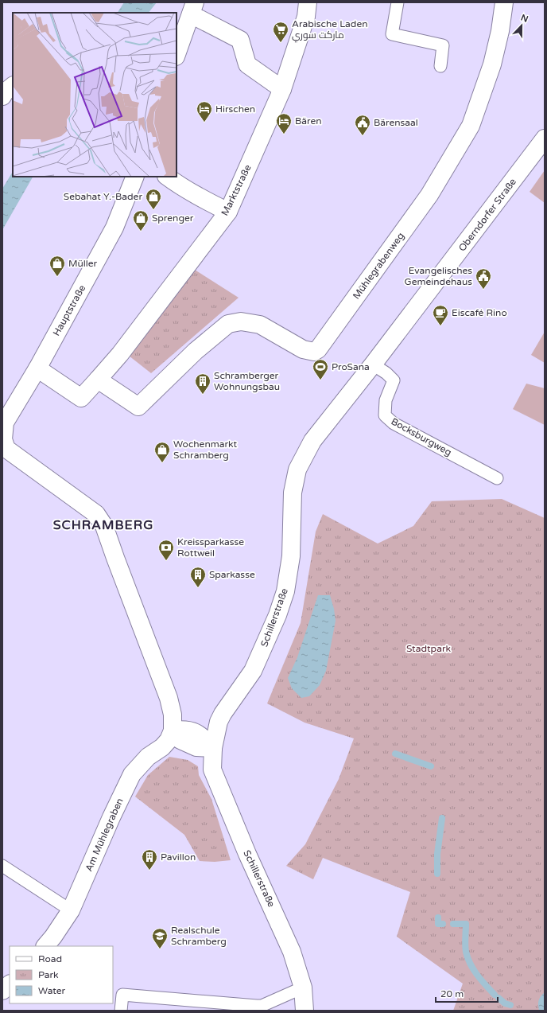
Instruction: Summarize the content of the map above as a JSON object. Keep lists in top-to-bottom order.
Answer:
{
  "streets": {
    "street": [
      "Marktstraße",
      "Oberndorfer Straße",
      "Mühlegrabenweg",
      "Hauptstraße",
      "Schillerstraße",
      "Am Mühlegraben"
    ],
    "lane": ["Bocksburgweg"]
  },
  "crossings": [
    ["Marktstraße", "Mühlegrabenweg"],
    ["Marktstraße", "Hauptstraße"],
    ["Oberndorfer Straße", "Bocksburgweg"],
    ["Oberndorfer Straße", "Schillerstraße"],
    ["Hauptstraße", "Am Mühlegraben"]
  ],
  "districts": ["SCHRAMBERG"],
  "parks": ["Stadtpark"],
  "places": {
    "supermarket": ["Arabische Laden ماركت سوري"],
    "hotel": ["Hirschen", "Bären"],
    "public building": ["Bärensaal", "Evangelisches Gemeindehaus"],
    "shop": [
      "Sebahat Y.-Bader",
      "Sprenger",
      "Müller",
      "Wochenmarkt Schramberg"
    ],
    "cafe": ["Eiscafé Rino"],
    "sports": ["ProSana"],
    "building": ["Schramberger Wohnungsbau", "Sparkasse", "Pavillon"],
    "bank": ["Kreissparkasse Rottweil"],
    "school or university": ["Realschule Schramberg"]
  },
  "legend": ["Road", "Park", "Water"],
  "scale_bar": "20 m",
  "north": "top"
}
